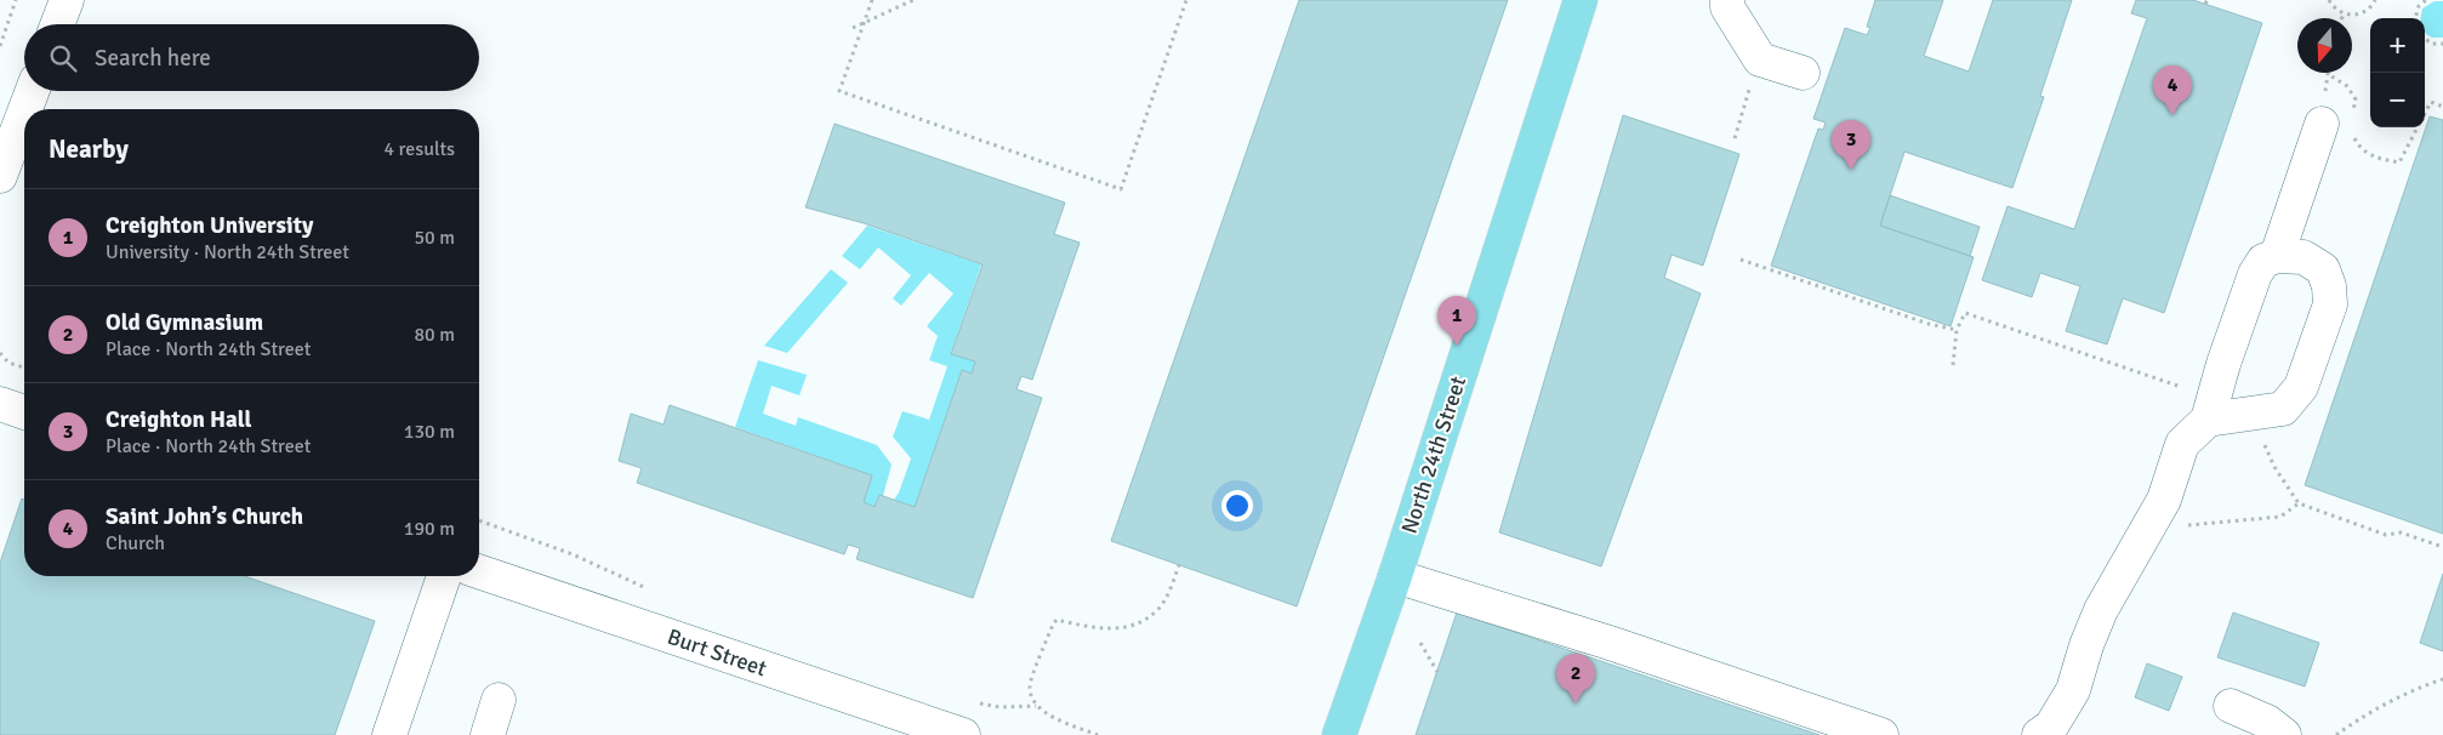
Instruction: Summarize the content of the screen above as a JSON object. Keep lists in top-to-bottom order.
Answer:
{
  "streets": {
    "main road": ["North 24th Street"],
    "street": ["Burt Street"]
  },
  "north": "bottom",
  "page": {
    "map_buttons": ["+", "−"],
    "search": "Search here",
    "pins": [
      "4",
      "3",
      "1",
      "2"
    ],
    "heading": ["Nearby", "4 results"],
    "list": [
      {
        "mark": "1",
        "name": "Creighton University",
        "note": "University · North 24th Street",
        "value": "50 m"
      },
      {
        "mark": "2",
        "name": "Old Gymnasium",
        "note": "Place · North 24th Street",
        "value": "80 m"
      },
      {
        "mark": "3",
        "name": "Creighton Hall",
        "note": "Place · North 24th Street",
        "value": "130 m"
      },
      {
        "mark": "4",
        "name": "Saint John’s Church",
        "note": "Church",
        "value": "190 m"
      }
    ]
  }
}
